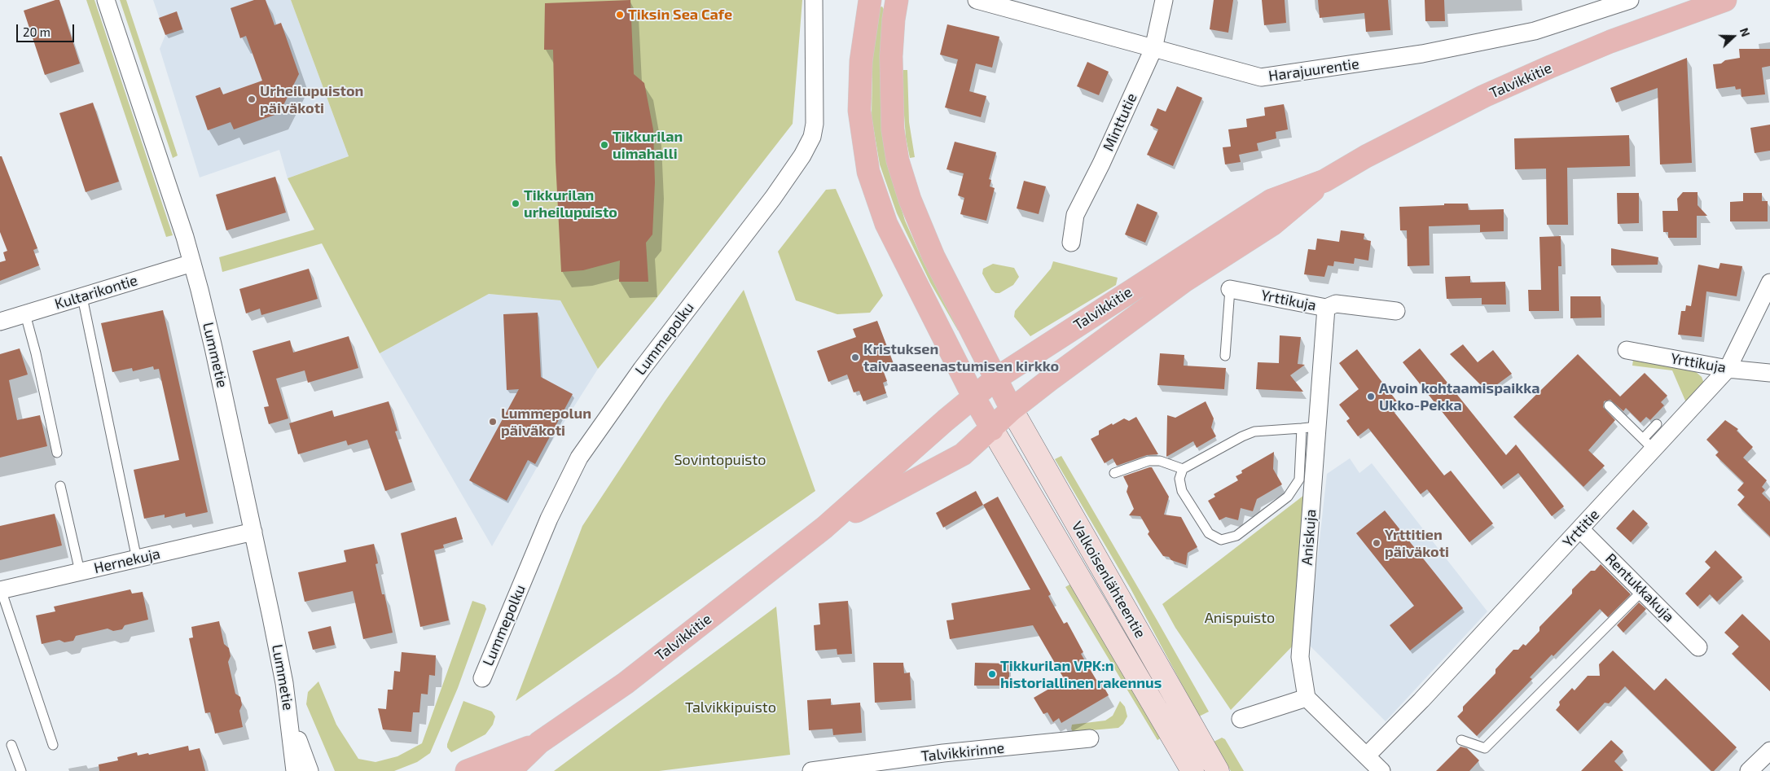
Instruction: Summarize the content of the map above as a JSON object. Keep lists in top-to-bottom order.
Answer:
{
  "streets": {
    "main road": ["Talvikkitie", "Valkoisenlähteentie"],
    "street": [
      "Harajuurentie",
      "Minttutie",
      "Kultarikontie",
      "Yrttikuja",
      "Lummepolku",
      "Lummetie",
      "Yrttitie",
      "Aniskuja",
      "Hernekuja",
      "Rentukkakuja",
      "Talvikkirinne"
    ]
  },
  "crossings": [
    ["Harajuurentie", "Minttutie"],
    ["Talvikkitie", "Valkoisenlähteentie"],
    ["Kultarikontie", "Lummetie"],
    ["Yrttikuja", "Yrttitie"],
    ["Yrttikuja", "Aniskuja"],
    ["Lummetie", "Hernekuja"],
    ["Yrttitie", "Rentukkakuja"]
  ],
  "parks": ["Sovintopuisto", "Anispuisto", "Talvikkipuisto"],
  "places": [
    "Tiksin Sea Cafe",
    "Urheilupuiston päiväkoti",
    "Tikkurilan uimahalli",
    "Tikkurilan urheilupuisto",
    "Kristuksen taivaaseenastumisen kirkko",
    "Avoin kohtaamispaikka Ukko-Pekka",
    "Lummepolun päiväkoti",
    "Yrttitien päiväkoti",
    "Tikkurilan VPK:n historiallinen rakennus"
  ],
  "scale_bar": "20 m",
  "north": "right"
}
